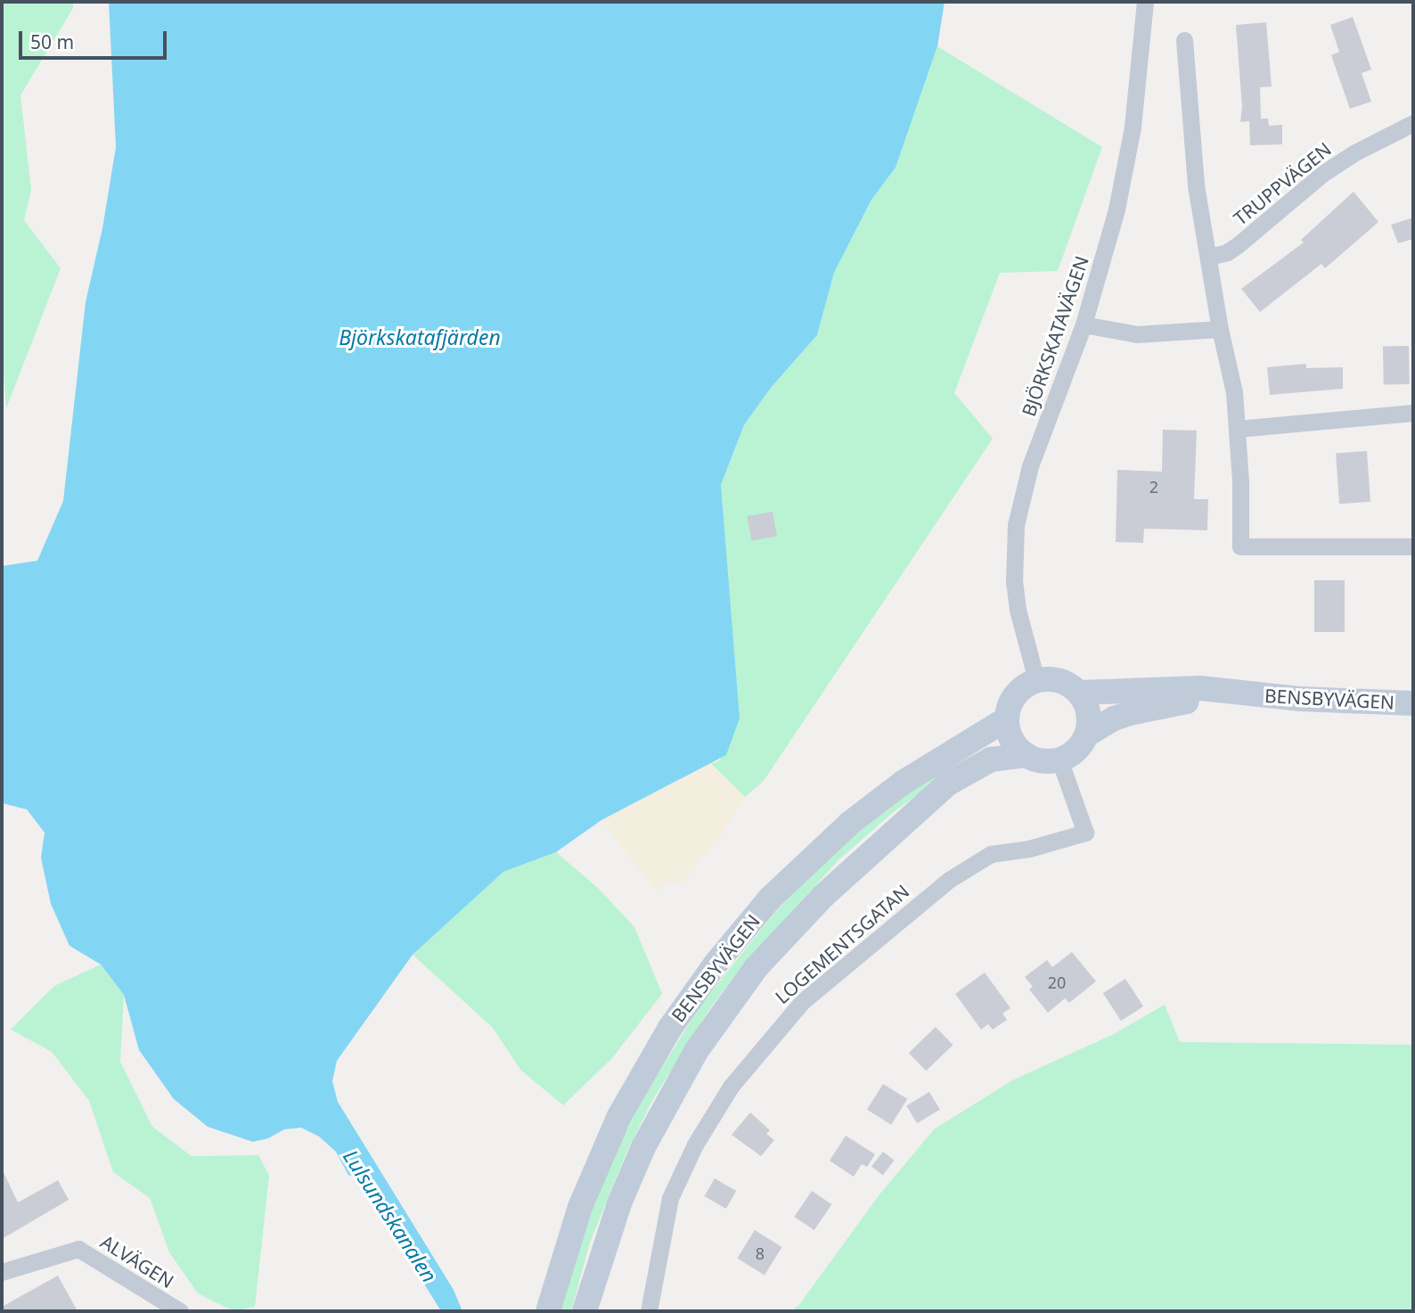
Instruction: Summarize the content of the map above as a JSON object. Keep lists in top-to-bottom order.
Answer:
{
  "streets": {
    "main road": ["BENSBYVÄGEN"],
    "street": [
      "TRUPPVÄGEN",
      "BJÖRKSKATAVÄGEN",
      "LOGEMENTSGATAN",
      "ALVÄGEN"
    ]
  },
  "crossings": [
    ["BJÖRKSKATAVÄGEN", "BENSBYVÄGEN"],
    ["BJÖRKSKATAVÄGEN", "LOGEMENTSGATAN"],
    ["BENSBYVÄGEN", "LOGEMENTSGATAN"]
  ],
  "water": ["Björkskatafjärden", "Lulsundskanalen"],
  "house_numbers": ["2", "20", "8"],
  "scale_bar": "50 m"
}
